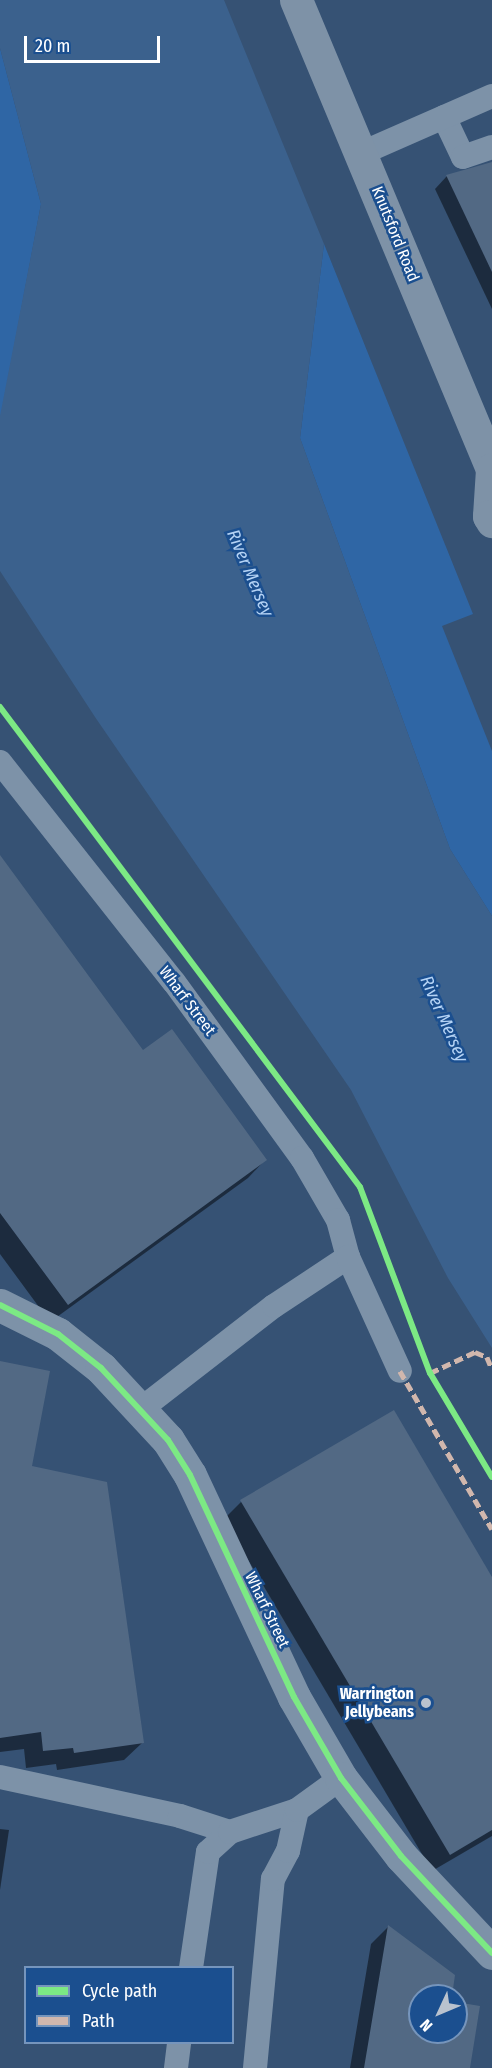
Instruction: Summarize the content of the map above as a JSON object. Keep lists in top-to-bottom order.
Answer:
{
  "streets": {
    "highway": ["Knutsford Road"],
    "street": ["Wharf Street"]
  },
  "water": ["River Mersey"],
  "places": ["Warrington Jellybeans"],
  "legend": ["Cycle path", "Path"],
  "scale_bar": "20 m",
  "north": "bottom left"
}
